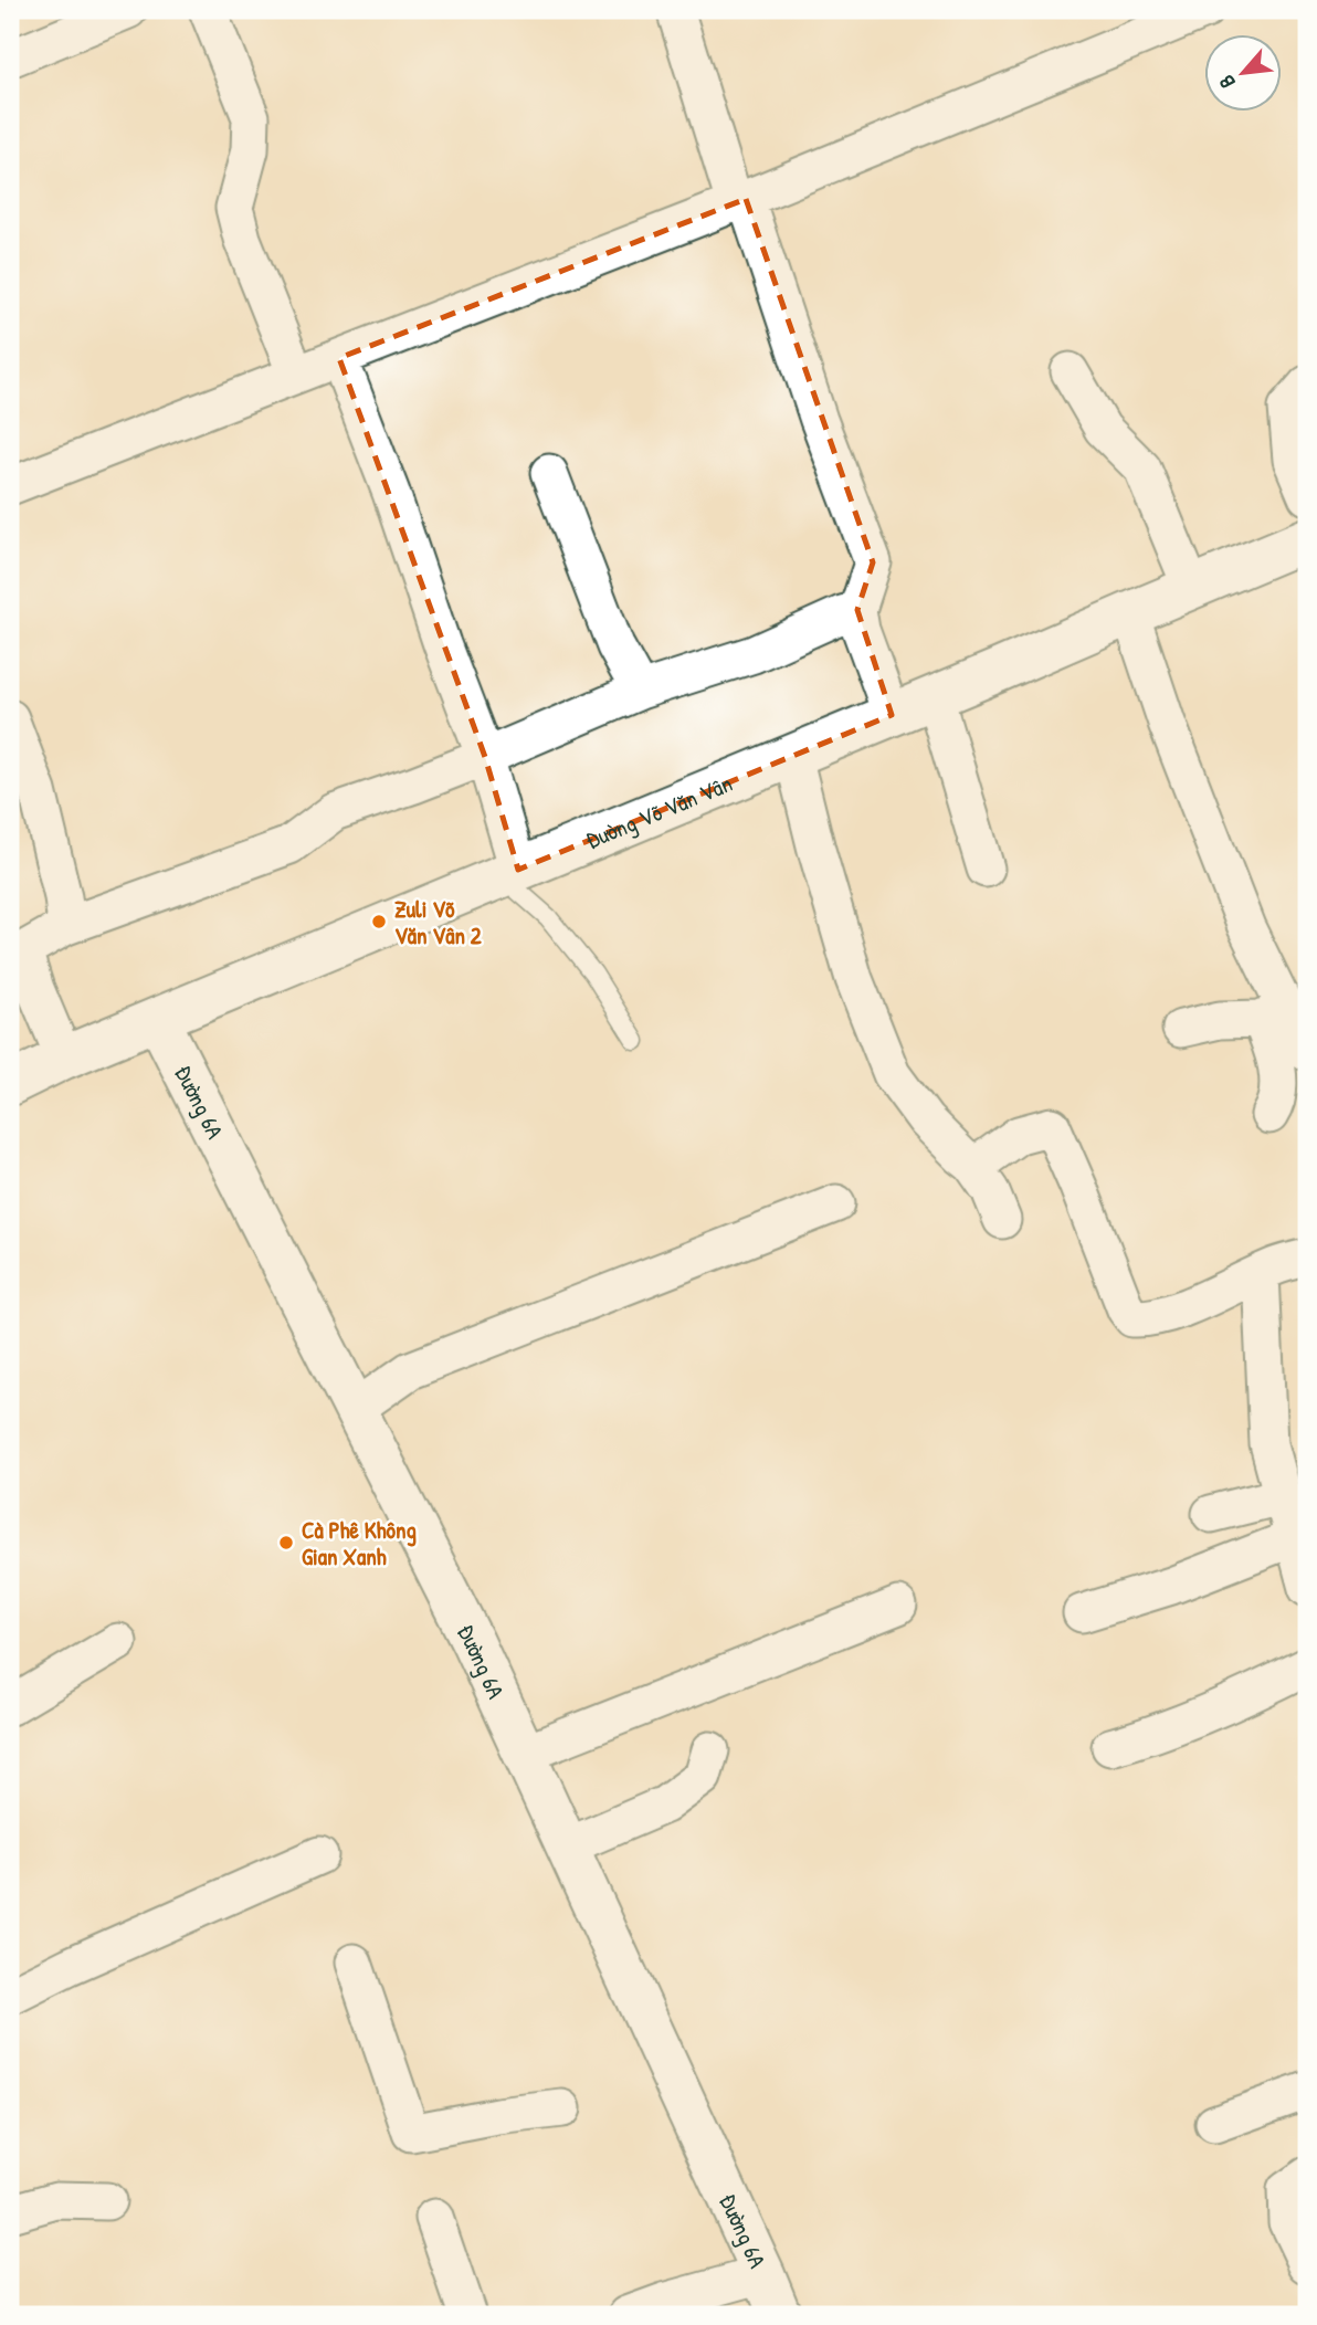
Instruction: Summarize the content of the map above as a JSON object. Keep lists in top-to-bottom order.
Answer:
{
  "streets": {
    "street": ["Đường Võ Văn Vân", "Đường 6A"]
  },
  "crossings": [
    ["Đường Võ Văn Vân", "Đường 6A"]
  ],
  "places": ["Zuli Võ Văn Vân 2", "Cà Phê Không Gian Xanh"],
  "north": "bottom left"
}
